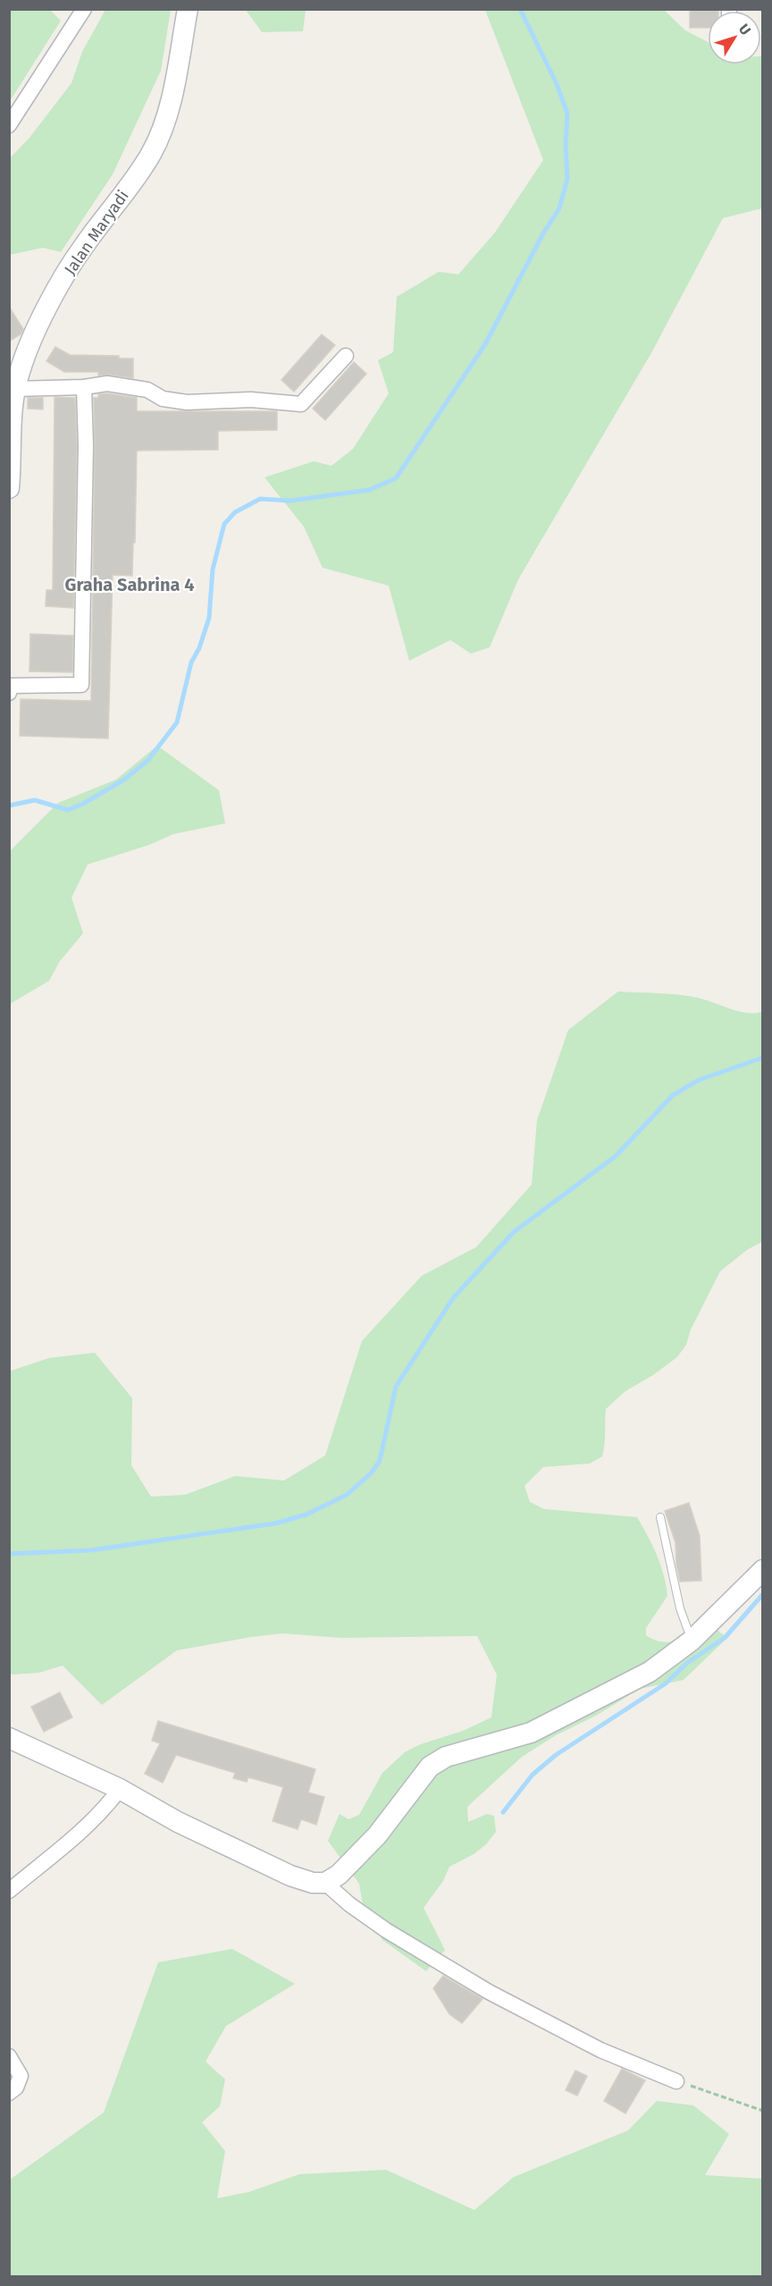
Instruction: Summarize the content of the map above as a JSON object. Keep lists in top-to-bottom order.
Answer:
{
  "streets": {
    "street": ["Jalan Maryadi"]
  },
  "districts": ["Graha Sabrina 4"],
  "north": "top right"
}
